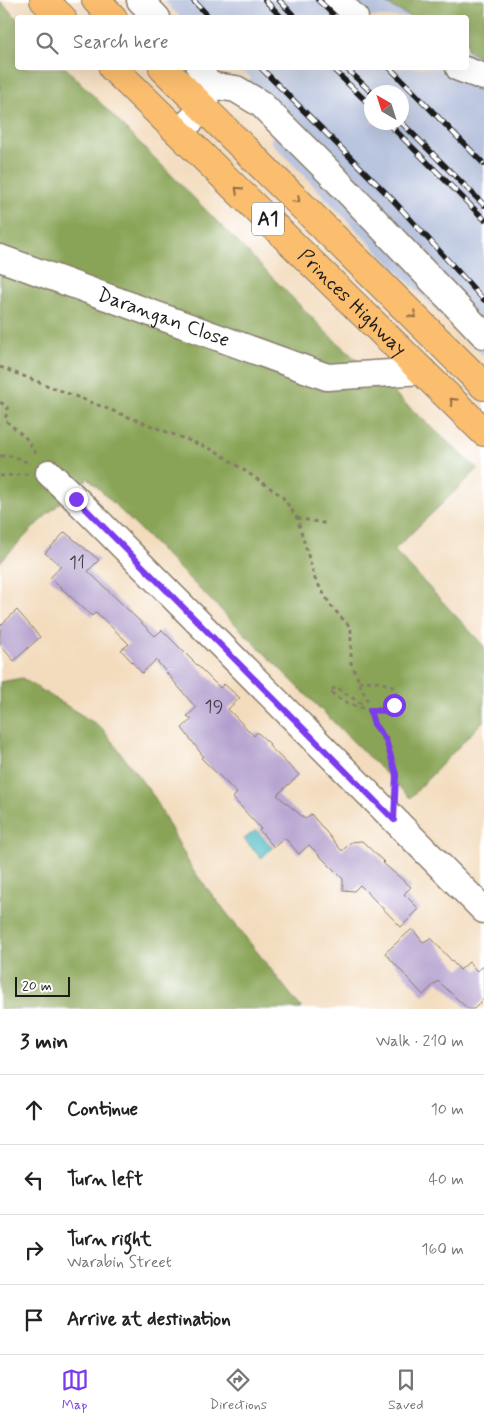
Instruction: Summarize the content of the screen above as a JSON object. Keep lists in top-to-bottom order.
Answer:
{
  "streets": {
    "highway": ["A1", "Princes Highway"],
    "street": ["Darangan Close"]
  },
  "crossings": [
    ["Princes Highway", "Darangan Close"]
  ],
  "house_numbers": ["11", "19"],
  "scale_bar": "20 m",
  "north": "top left",
  "page": {
    "search": "Search here",
    "scale": "20 m",
    "heading": ["3 min", "Walk · 210 m"],
    "list": [
      ["Continue", "10 m"],
      ["Turn left", "40 m"],
      ["Turn right", "Warabin Street", "160 m"],
      "Arrive at destination"
    ],
    "nav": ["Map", "Directions", "Saved"]
  }
}
